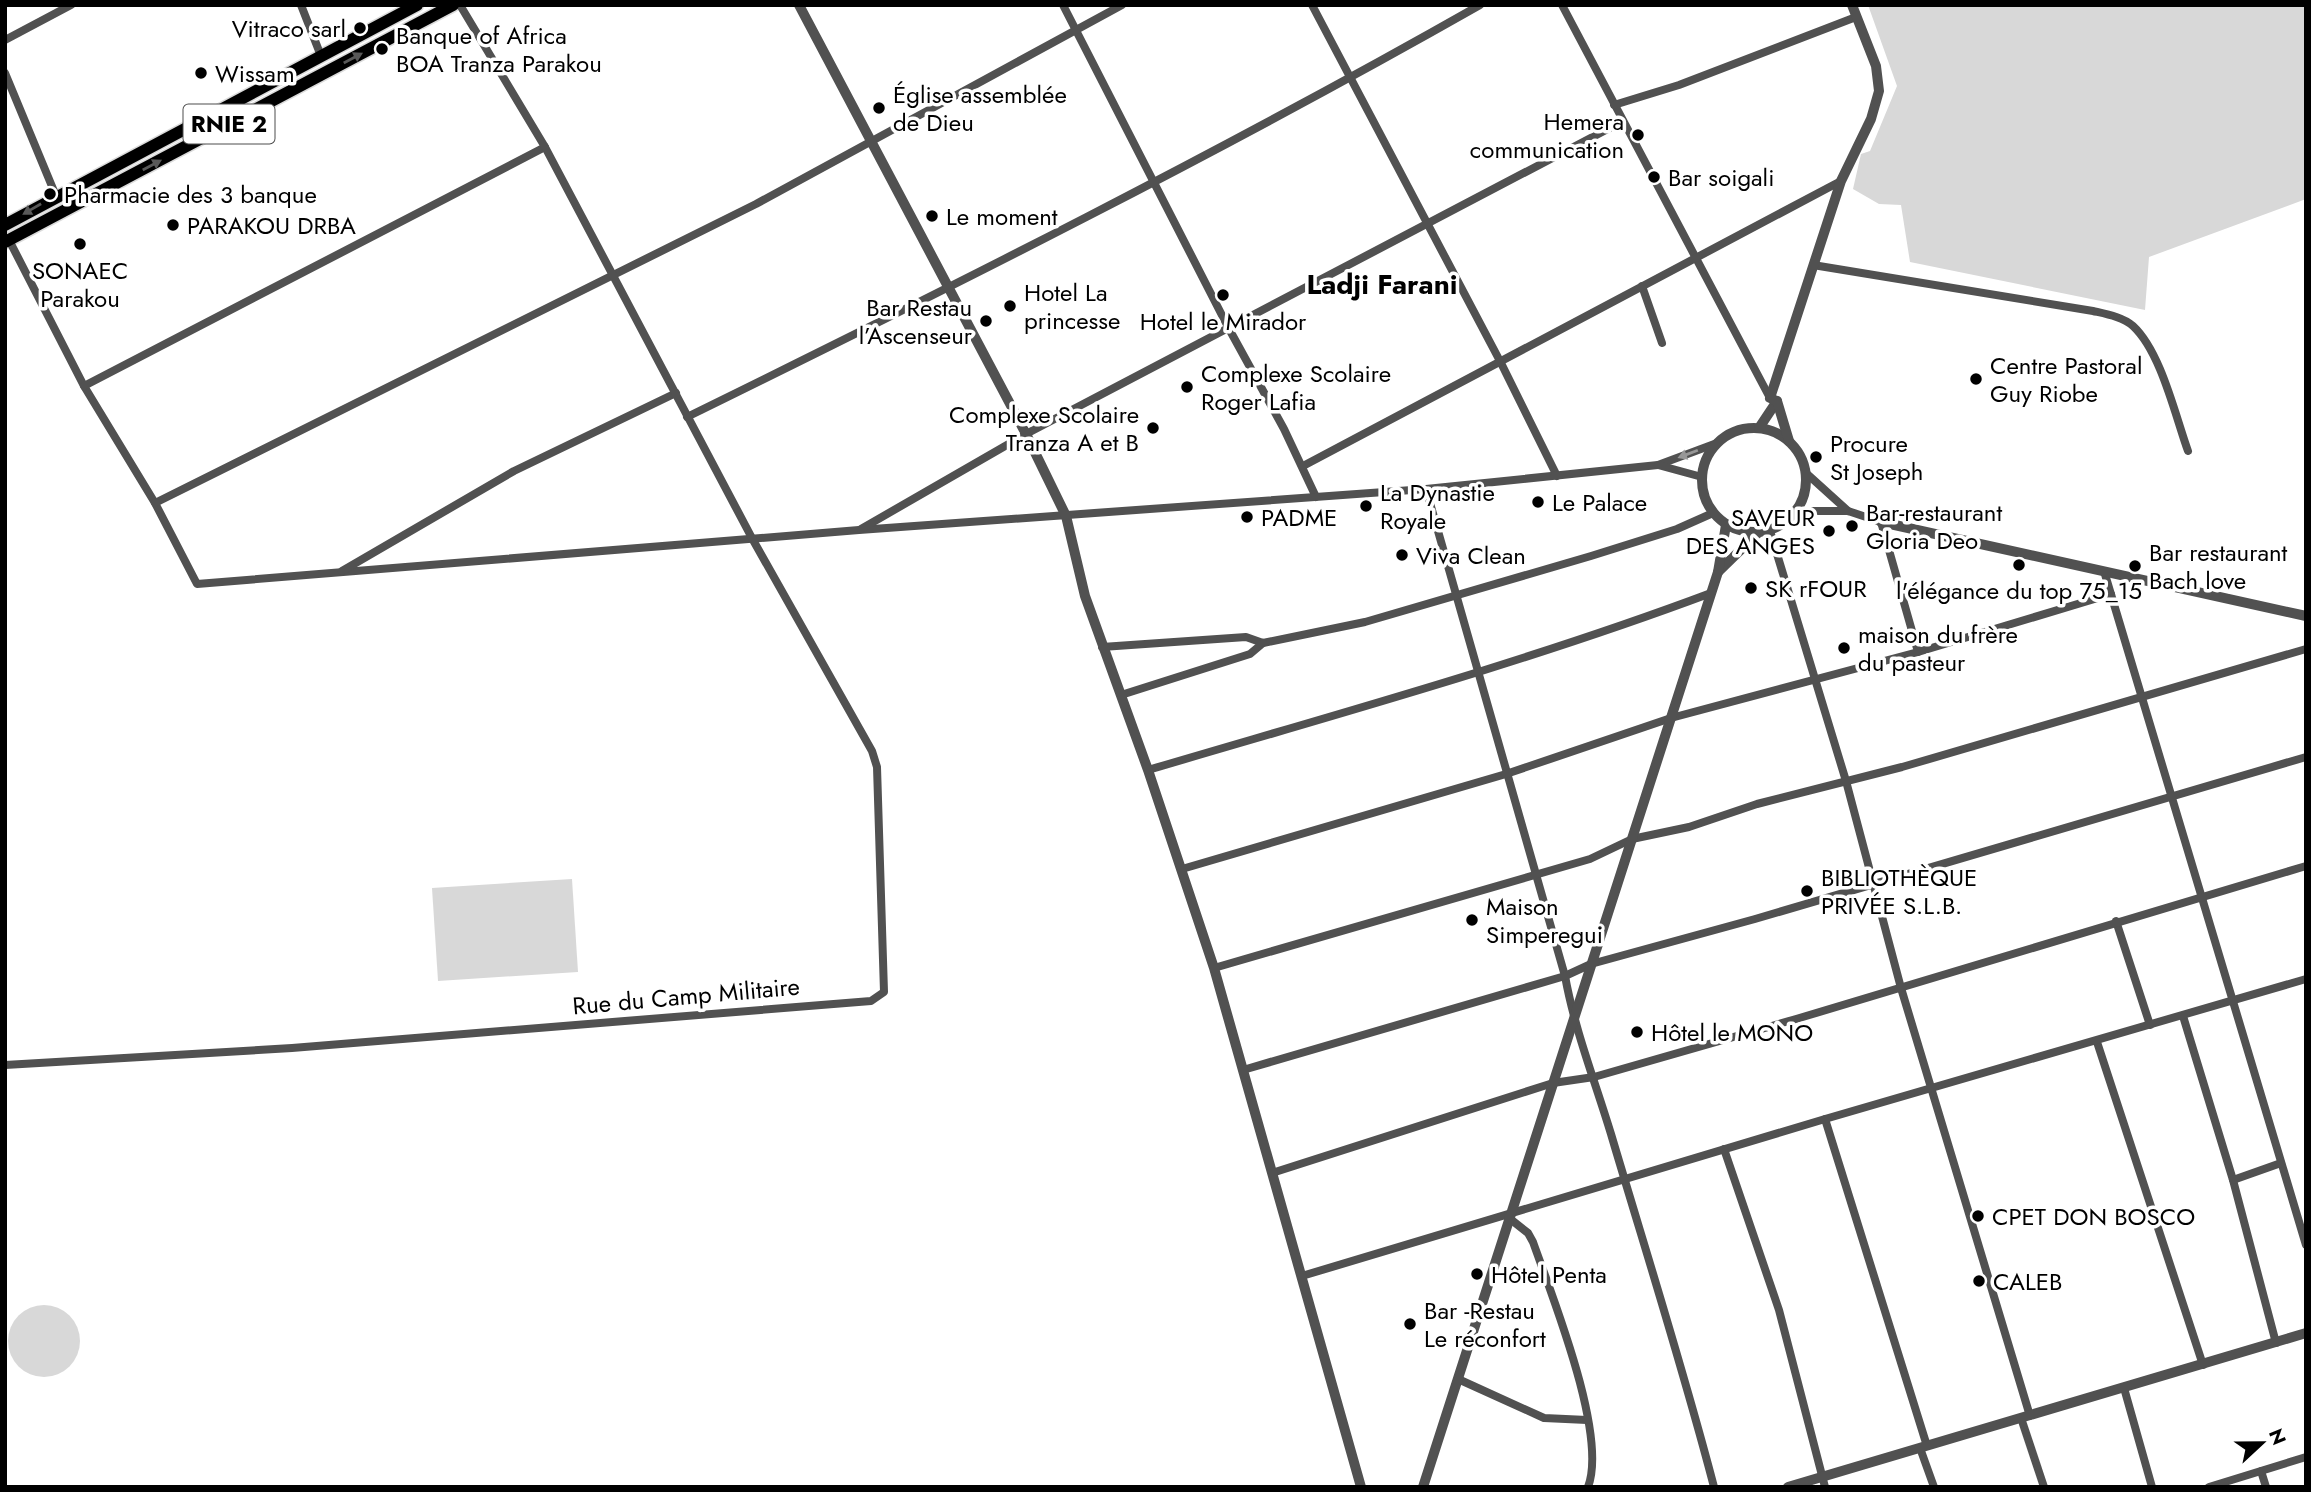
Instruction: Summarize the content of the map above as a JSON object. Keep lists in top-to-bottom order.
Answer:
{
  "streets": {
    "main road": ["RNIE 2"],
    "street": ["Rue du Camp Militaire"]
  },
  "districts": ["Ladji Farani"],
  "places": [
    "Vitraco sarl",
    "Banque of Africa BOA Tranza Parakou",
    "Wissam",
    "Église assemblée de Dieu",
    "Hemera communication",
    "Bar soigali",
    "Pharmacie des 3 banque",
    "Le moment",
    "PARAKOU DRBA",
    "SONAEC Parakou",
    "Hotel le Mirador",
    "Hotel La princesse",
    "Bar Restau l’Ascenseur",
    "Centre Pastoral Guy Riobe",
    "Complexe Scolaire Roger Lafia",
    "Complexe Scolaire Tranza A et B",
    "Procure St Joseph",
    "Le Palace",
    "La Dynastie Royale",
    "PADME",
    "Bar-restaurant Gloria Deo",
    "SAVEUR DES ANGES",
    "Viva Clean",
    "l'élégance du top 75_15",
    "Bar restaurant Bach love",
    "SK rFOUR",
    "maison du frère du pasteur",
    "BIBLIOTHÈQUE PRIVÉE S.L.B.",
    "Maison Simperegui",
    "Hôtel le MONO",
    "CPET DON BOSCO",
    "Hôtel Penta",
    "CALEB",
    "Bar -Restau Le réconfort"
  ],
  "north": "right"
}
